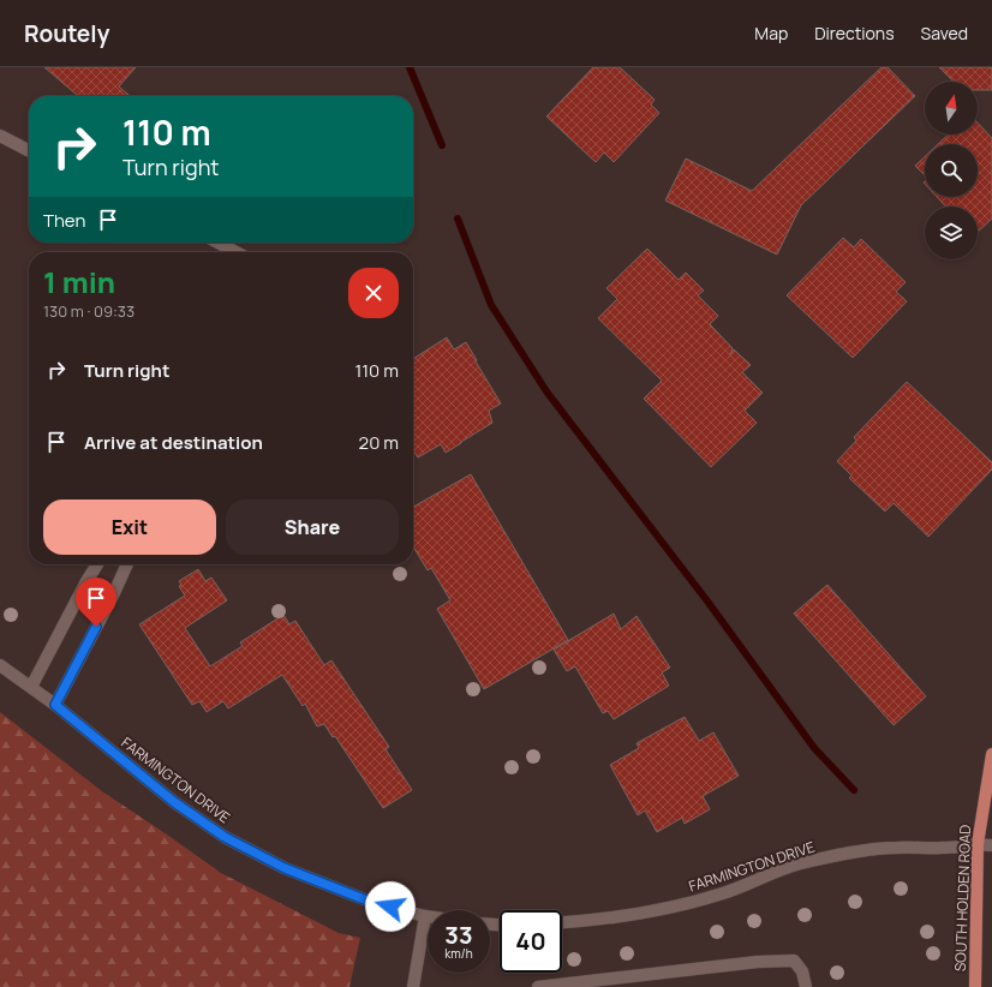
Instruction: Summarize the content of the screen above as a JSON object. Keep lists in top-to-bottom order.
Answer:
{
  "streets": {
    "main road": ["SOUTH HOLDEN ROAD"],
    "street": ["FARMINGTON DRIVE"]
  },
  "crossings": [
    ["FARMINGTON DRIVE", "SOUTH HOLDEN ROAD"]
  ],
  "north": "top",
  "page": {
    "header": "Routely",
    "nav": ["Map", "Directions", "Saved"],
    "turn": ["110 m", "Turn right"],
    "then": "Then",
    "heading": ["1 min", "130 m · 09:33"],
    "list": [
      {
        "name": "Turn right",
        "value": "110 m"
      },
      {
        "name": "Arrive at destination",
        "value": "20 m"
      }
    ],
    "buttons": ["Exit", "Share"],
    "speed": "33 km/h",
    "limit": "40"
  }
}
